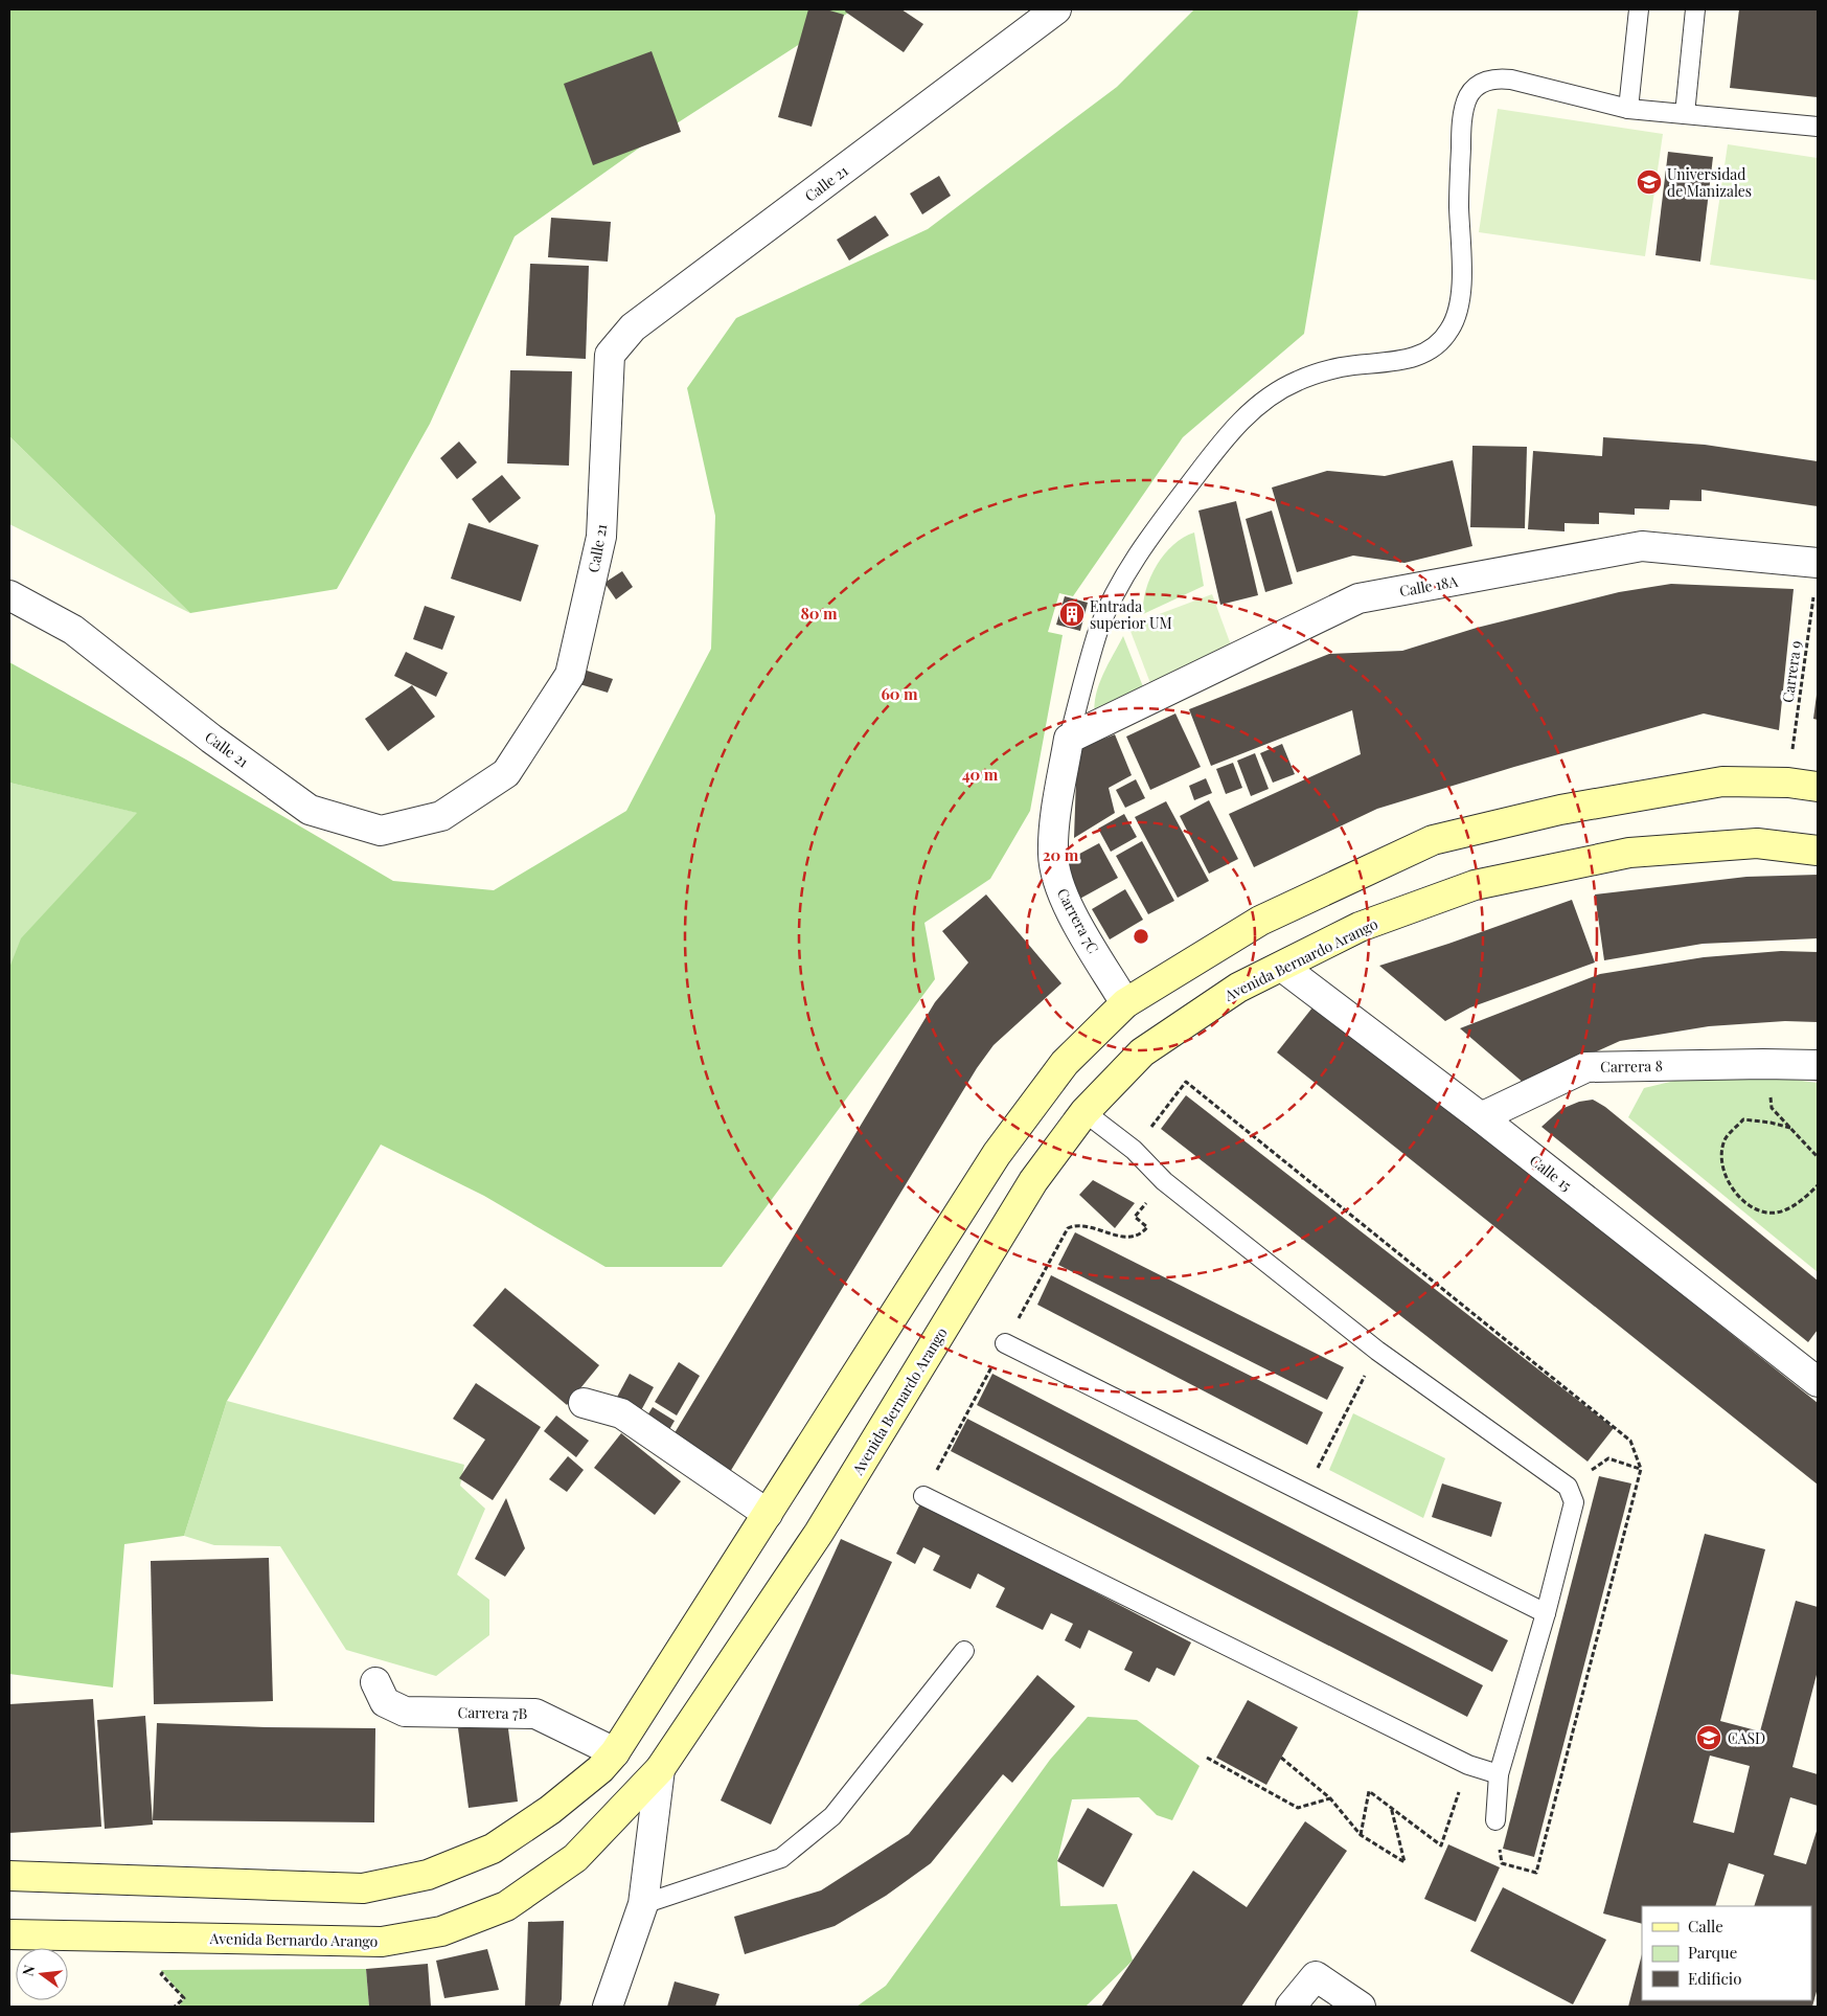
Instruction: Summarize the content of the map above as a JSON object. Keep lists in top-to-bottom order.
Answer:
{
  "streets": {
    "main road": ["Avenida Bernardo Arango"],
    "street": [
      "Calle 21",
      "Calle 18A",
      "Carrera 7C",
      "Carrera 8",
      "Calle 15",
      "Carrera 7B"
    ],
    "path": ["Carrera 9"]
  },
  "crossings": [
    ["Calle 18A", "Carrera 9"],
    ["Calle 18A", "Carrera 7C"],
    ["Avenida Bernardo Arango", "Calle 15"],
    ["Carrera 8", "Calle 15"]
  ],
  "places": {
    "school or university": ["Universidad de Manizales", "CASD"],
    "building": ["Entrada superior UM"]
  },
  "legend": ["Calle", "Parque", "Edificio"],
  "north": "left",
  "rings": [
    "80 m",
    "60 m",
    "40 m",
    "20 m"
  ]
}
